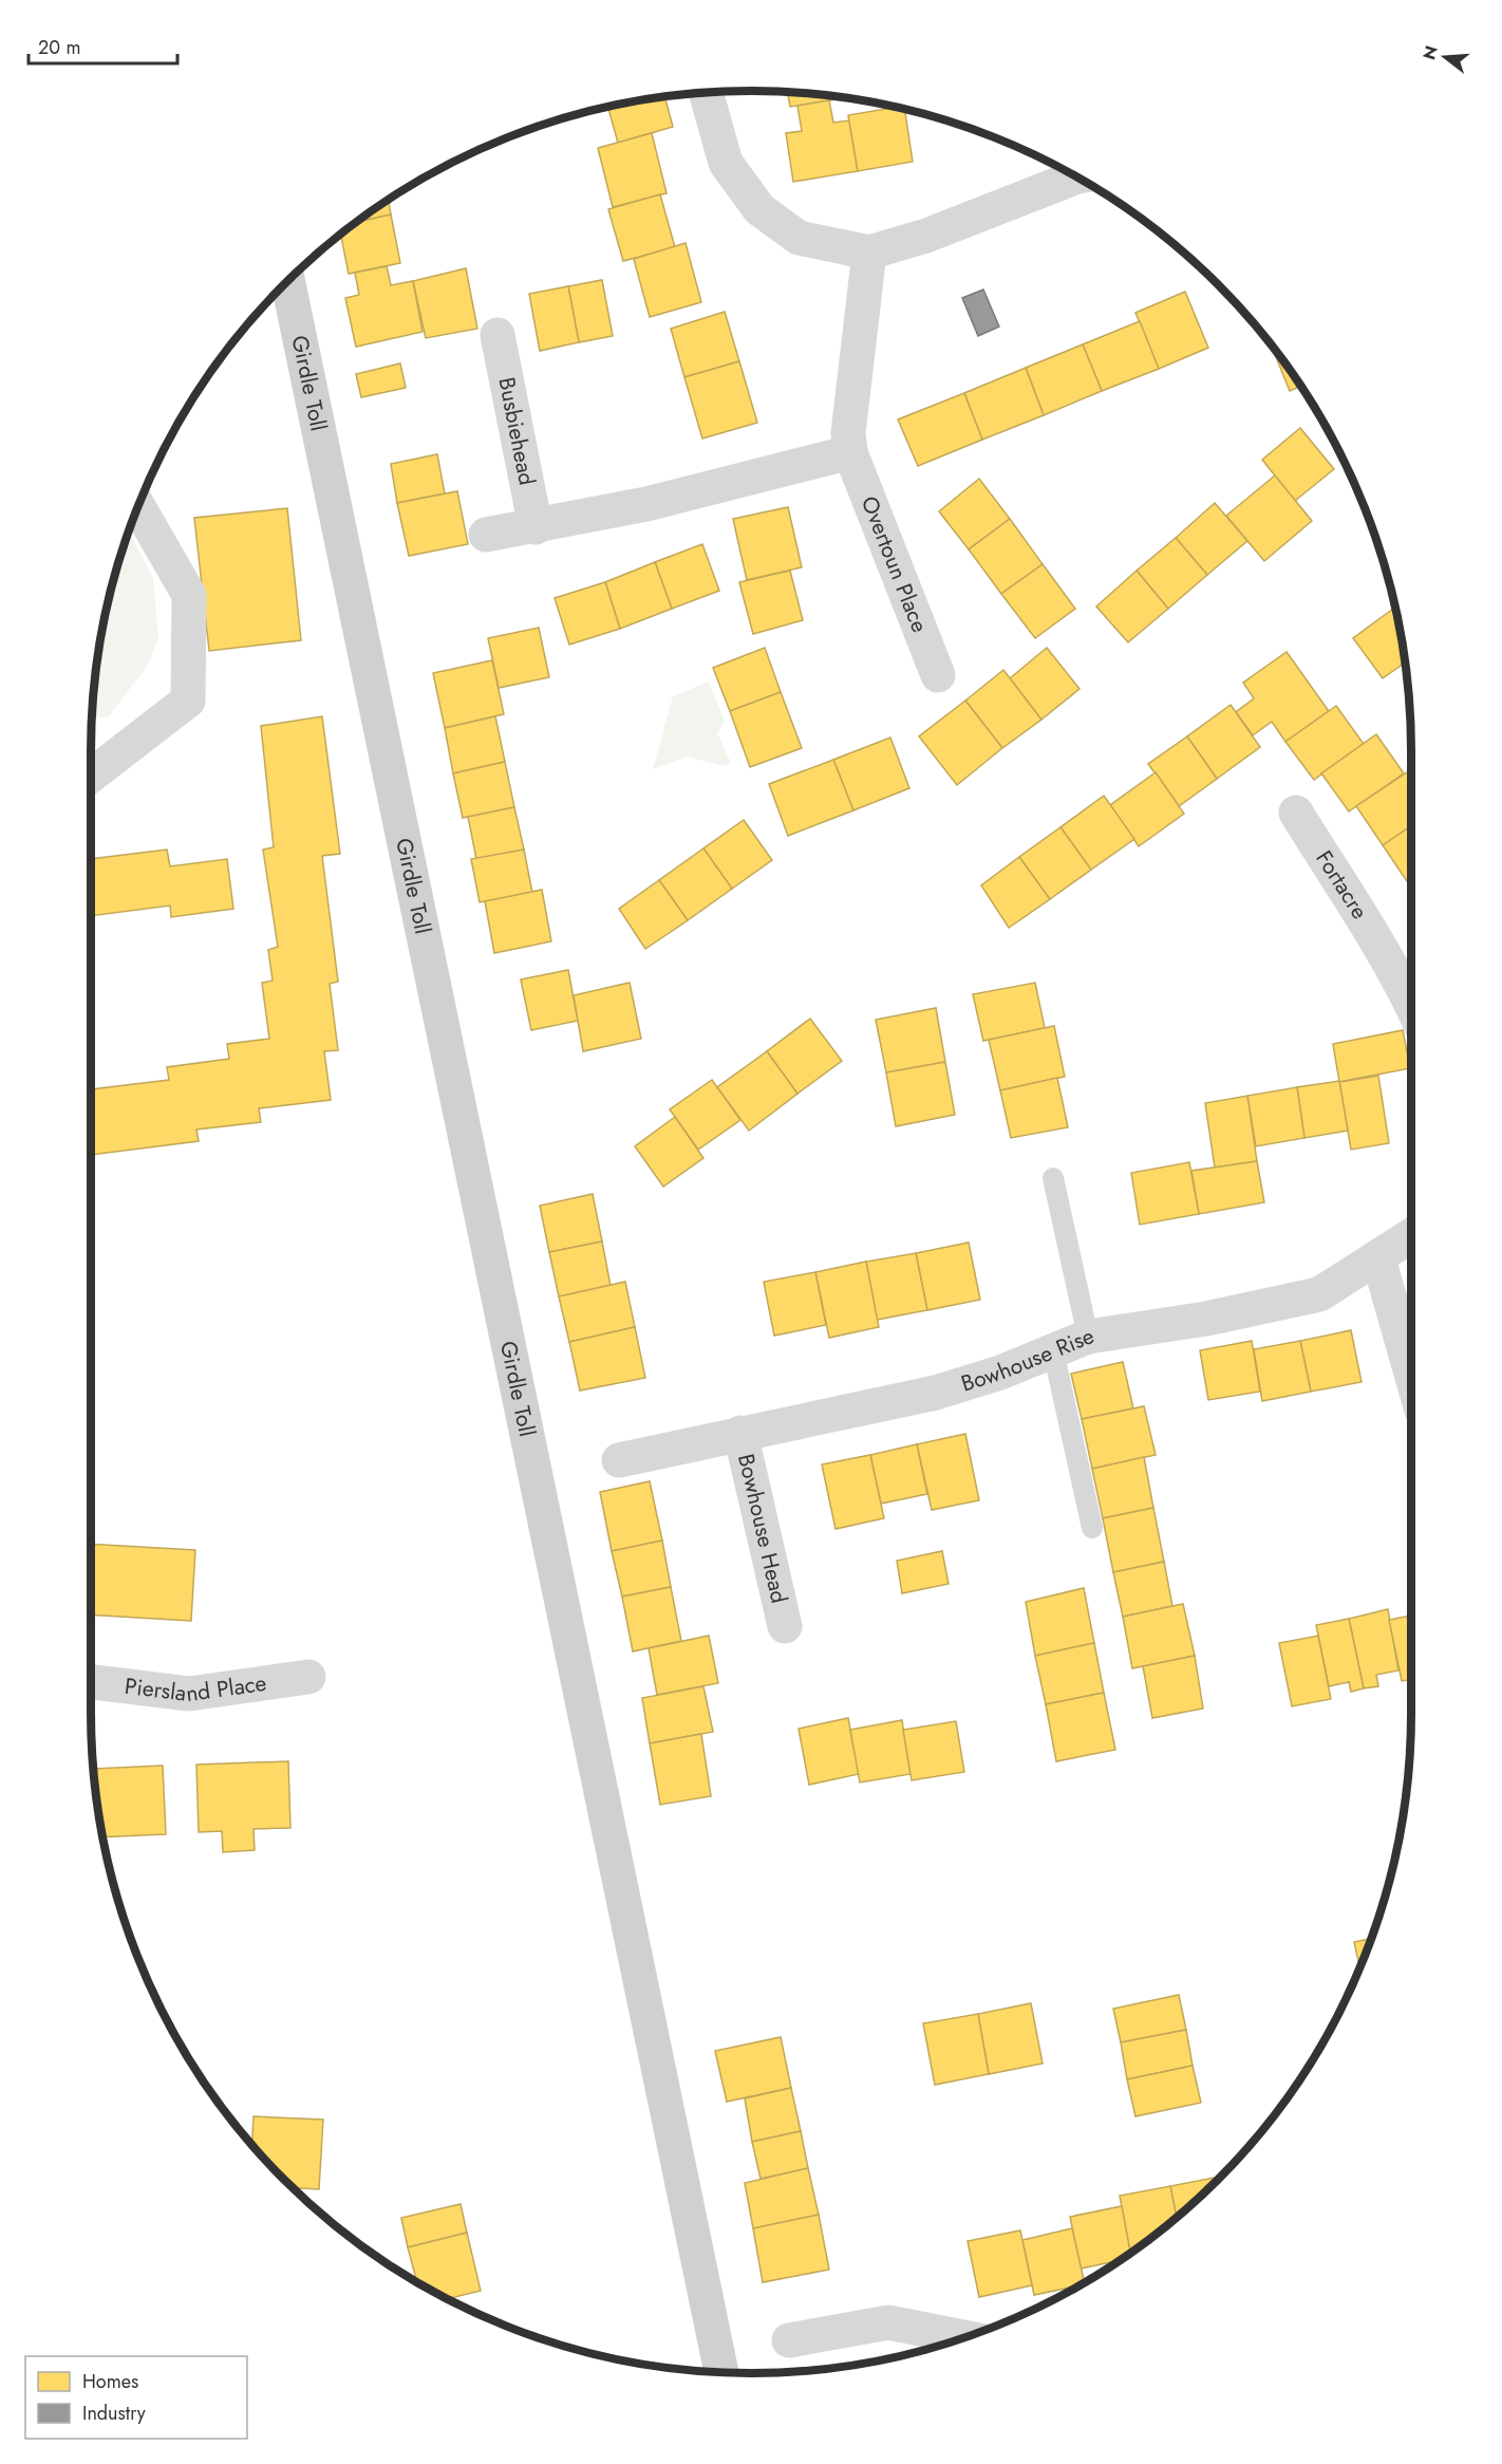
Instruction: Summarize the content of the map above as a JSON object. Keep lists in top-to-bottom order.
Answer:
{
  "streets": {
    "street": [
      "Girdle Toll",
      "Busbiehead",
      "Overtoun Place",
      "Fortacre",
      "Bowhouse Rise",
      "Bowhouse Head",
      "Piersland Place"
    ]
  },
  "crossings": [
    ["Bowhouse Rise", "Bowhouse Head"]
  ],
  "legend": ["Homes", "Industry"],
  "scale_bar": "20 m",
  "north": "left"
}
